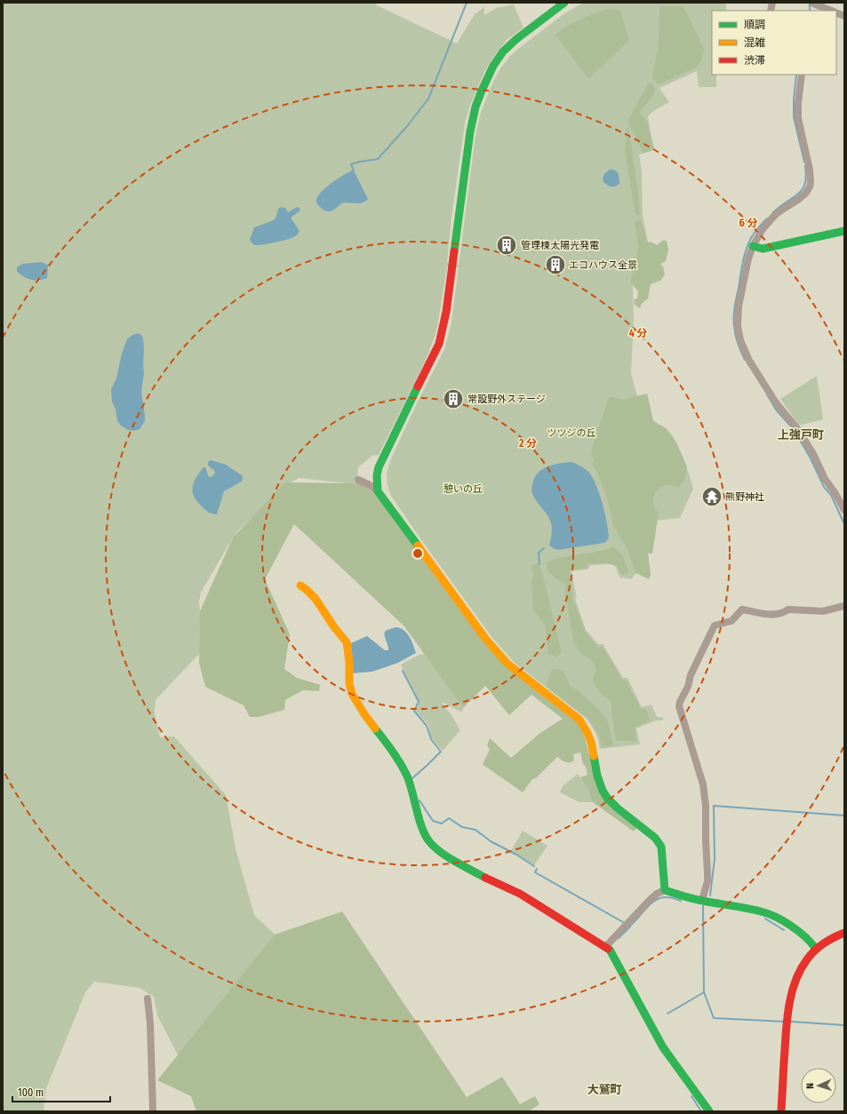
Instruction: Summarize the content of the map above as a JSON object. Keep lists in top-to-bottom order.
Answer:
{
  "districts": ["上強戸町", "大鷲町"],
  "parks": ["ツツジの丘", "憩いの丘"],
  "places": {
    "building": ["管理棟太陽光発電", "エコハウス全景", "常設野外ステージ"],
    "temple": ["熊野神社"]
  },
  "legend": ["順調", "混雑", "渋滞"],
  "scale_bar": "100 m",
  "north": "left",
  "rings": ["6 分", "4 分", "2 分"]
}
